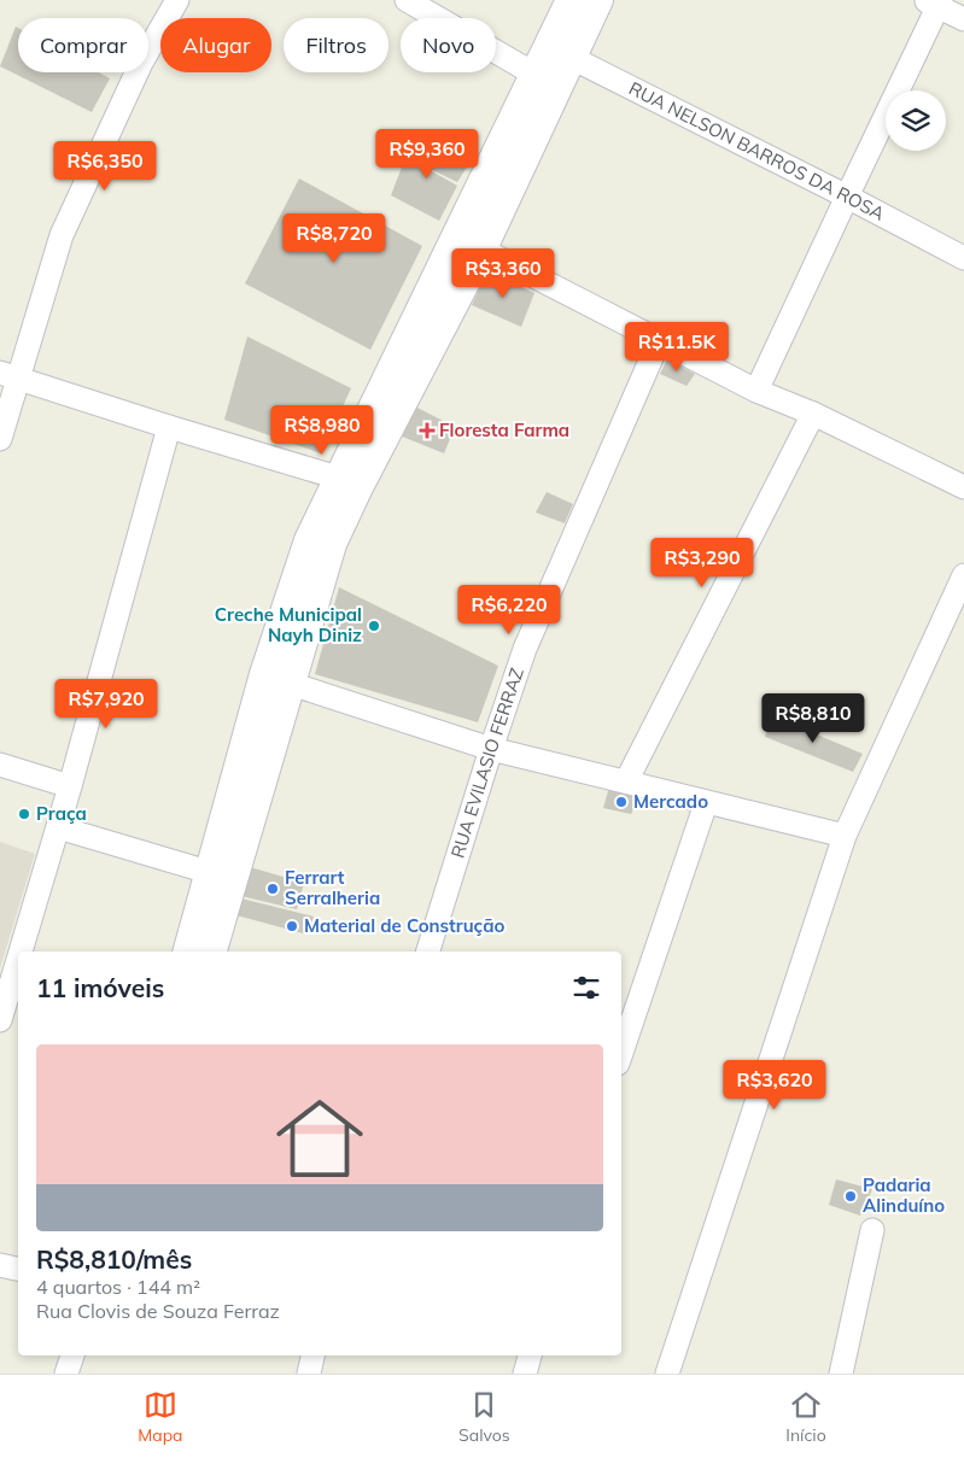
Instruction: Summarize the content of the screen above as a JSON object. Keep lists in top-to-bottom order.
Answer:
{
  "streets": {
    "street": ["RUA NELSON BARROS DA ROSA", "RUA EVILASIO FERRAZ"]
  },
  "places": {
    "health": ["Floresta Farma"],
    "other": [
      "Creche Municipal Nayh Diniz",
      "Mercado",
      "Praça",
      "Ferrart Serralheria",
      "Material de Construção",
      "Padaria Alinduíno"
    ]
  },
  "page": {
    "chip": [
      "Comprar",
      "Alugar",
      "Filtros",
      "Novo"
    ],
    "price": [
      "R$9,360",
      "R$6,350",
      "R$8,720",
      "R$3,360",
      "R$11.5K",
      "R$8,980",
      "R$3,290",
      "R$6,220",
      "R$7,920",
      "R$8,810",
      "R$3,620"
    ],
    "heading": "11 imóveis",
    "list": [
      {
        "name": "R$8,810/mês",
        "note": "4 quartos · 144 m² · Rua Clovis de Souza Ferraz"
      }
    ],
    "tabs": ["Mapa", "Salvos", "Início"]
  }
}
